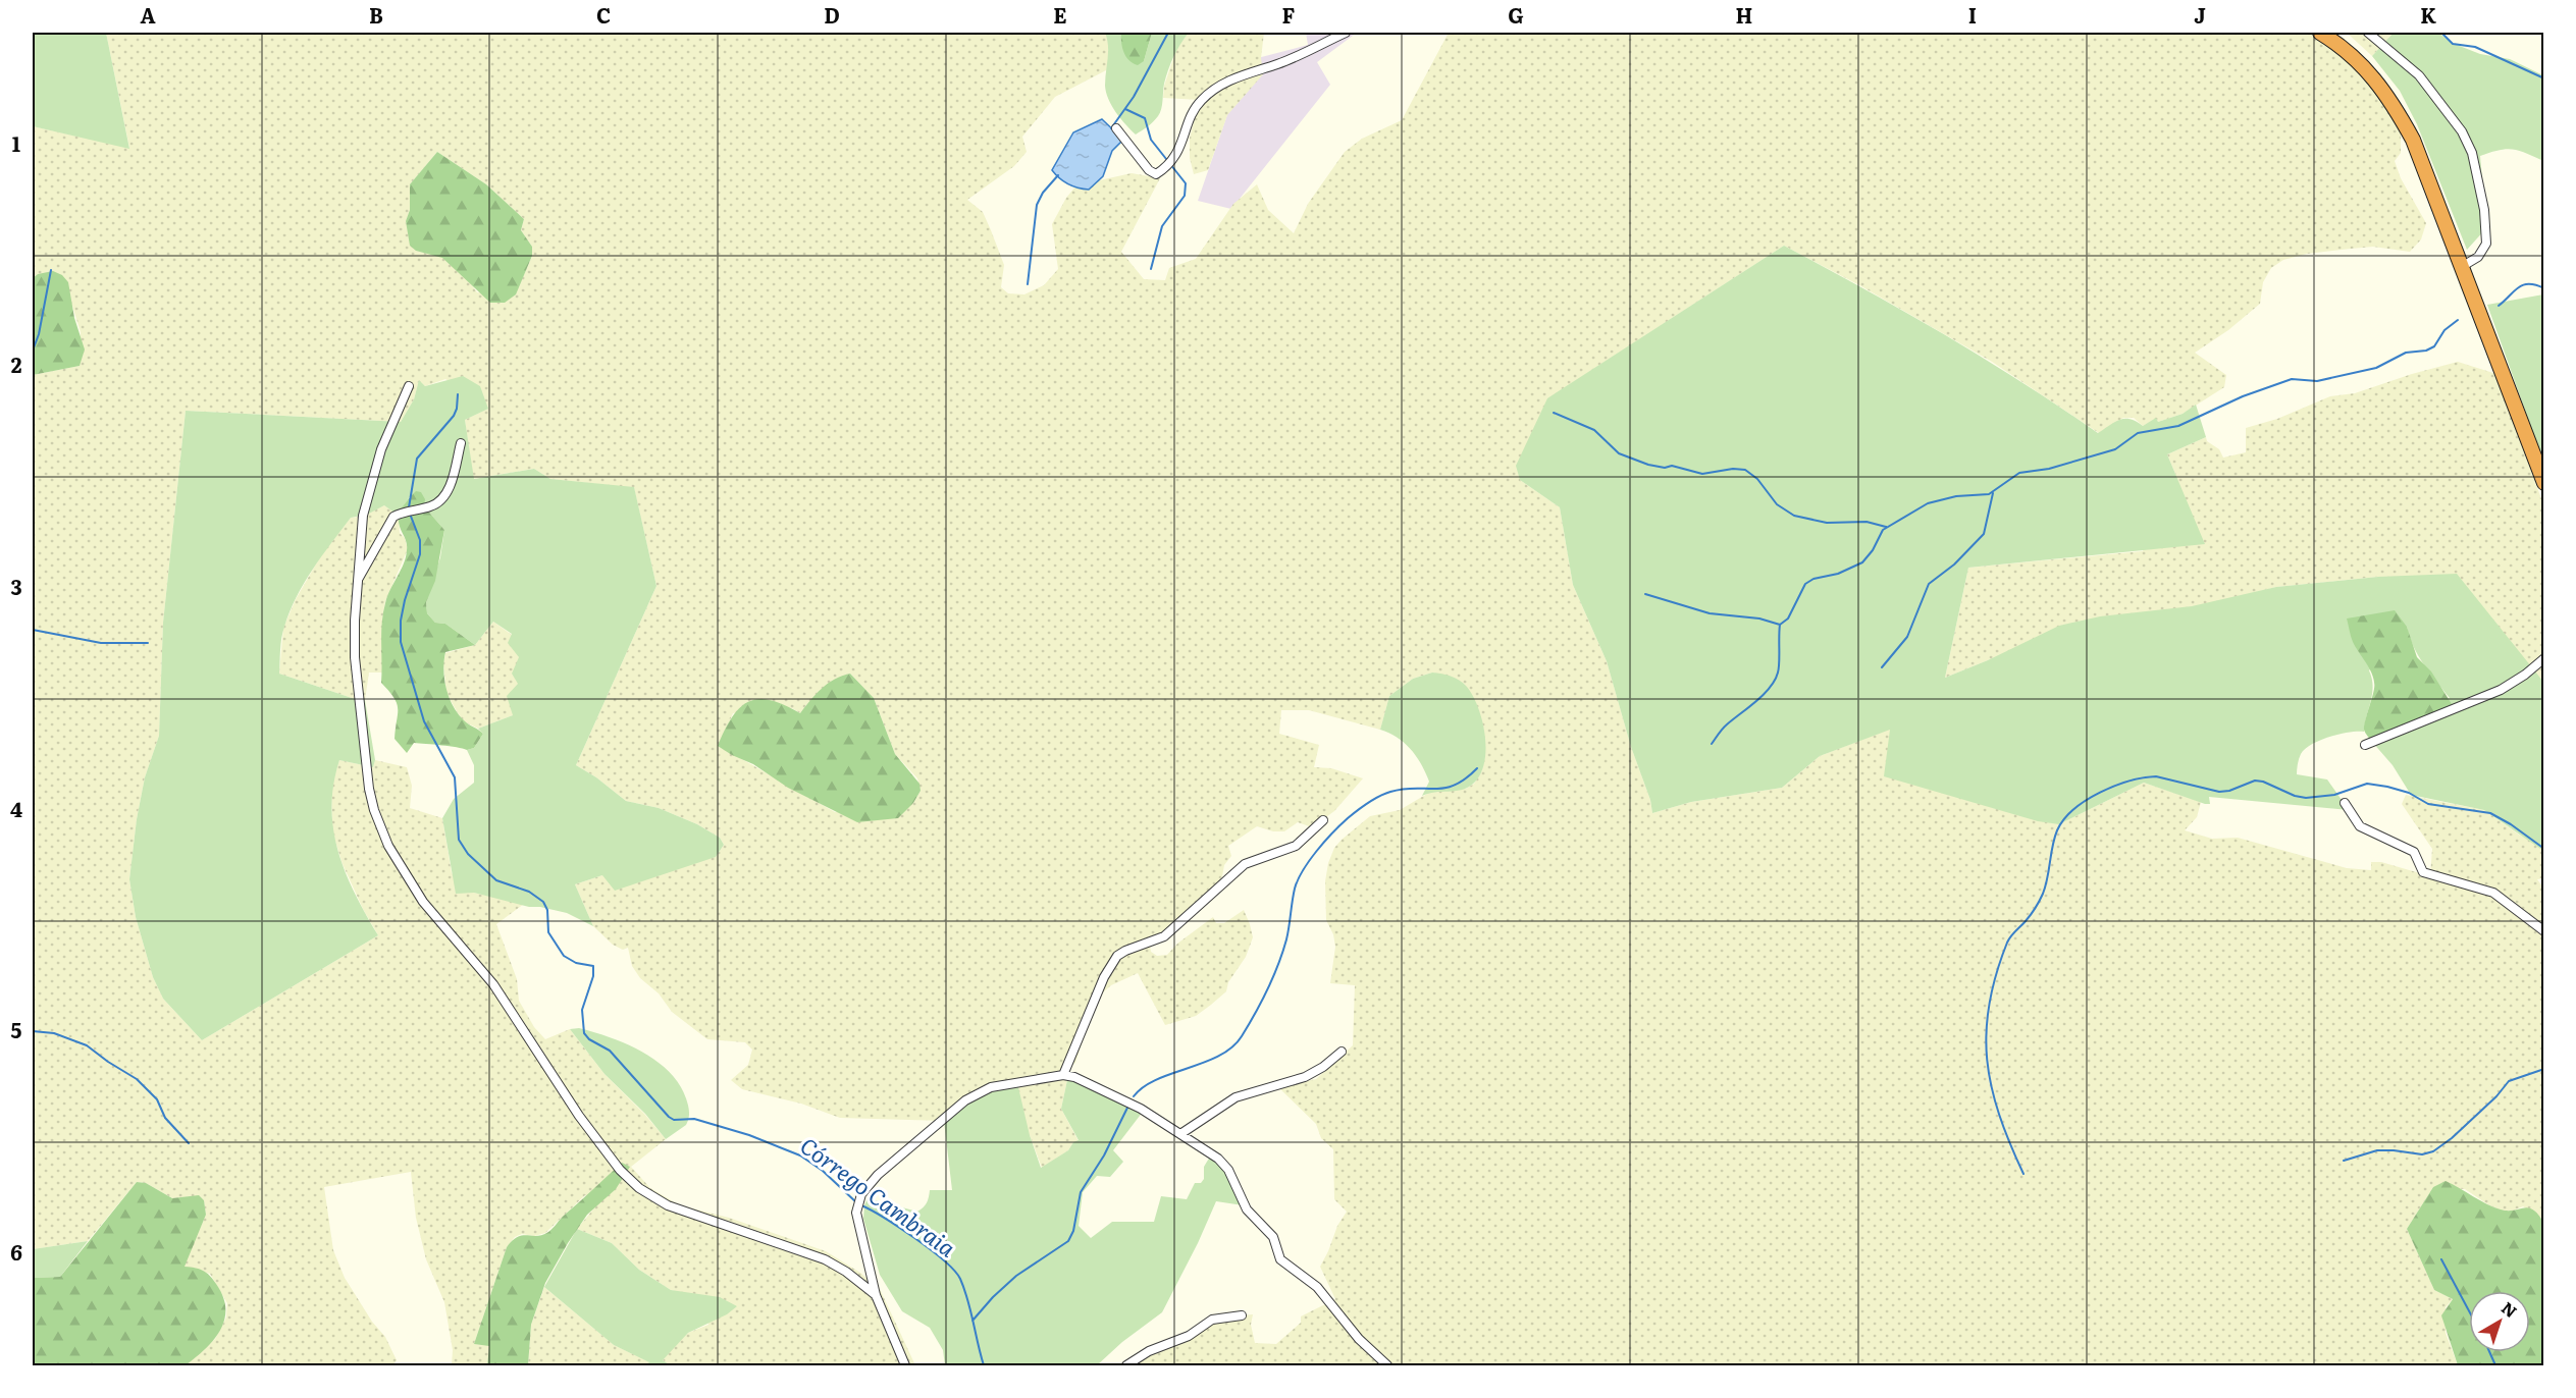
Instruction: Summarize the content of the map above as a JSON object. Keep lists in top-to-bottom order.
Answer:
{
  "water": ["Córrego Cambraia"],
  "north": "top right",
  "grid": {
    "columns": [
      "A",
      "B",
      "C",
      "D",
      "E",
      "F",
      "G",
      "H",
      "I",
      "J",
      "K"
    ],
    "rows": [
      "1",
      "2",
      "3",
      "4",
      "5",
      "6"
    ]
  }
}
